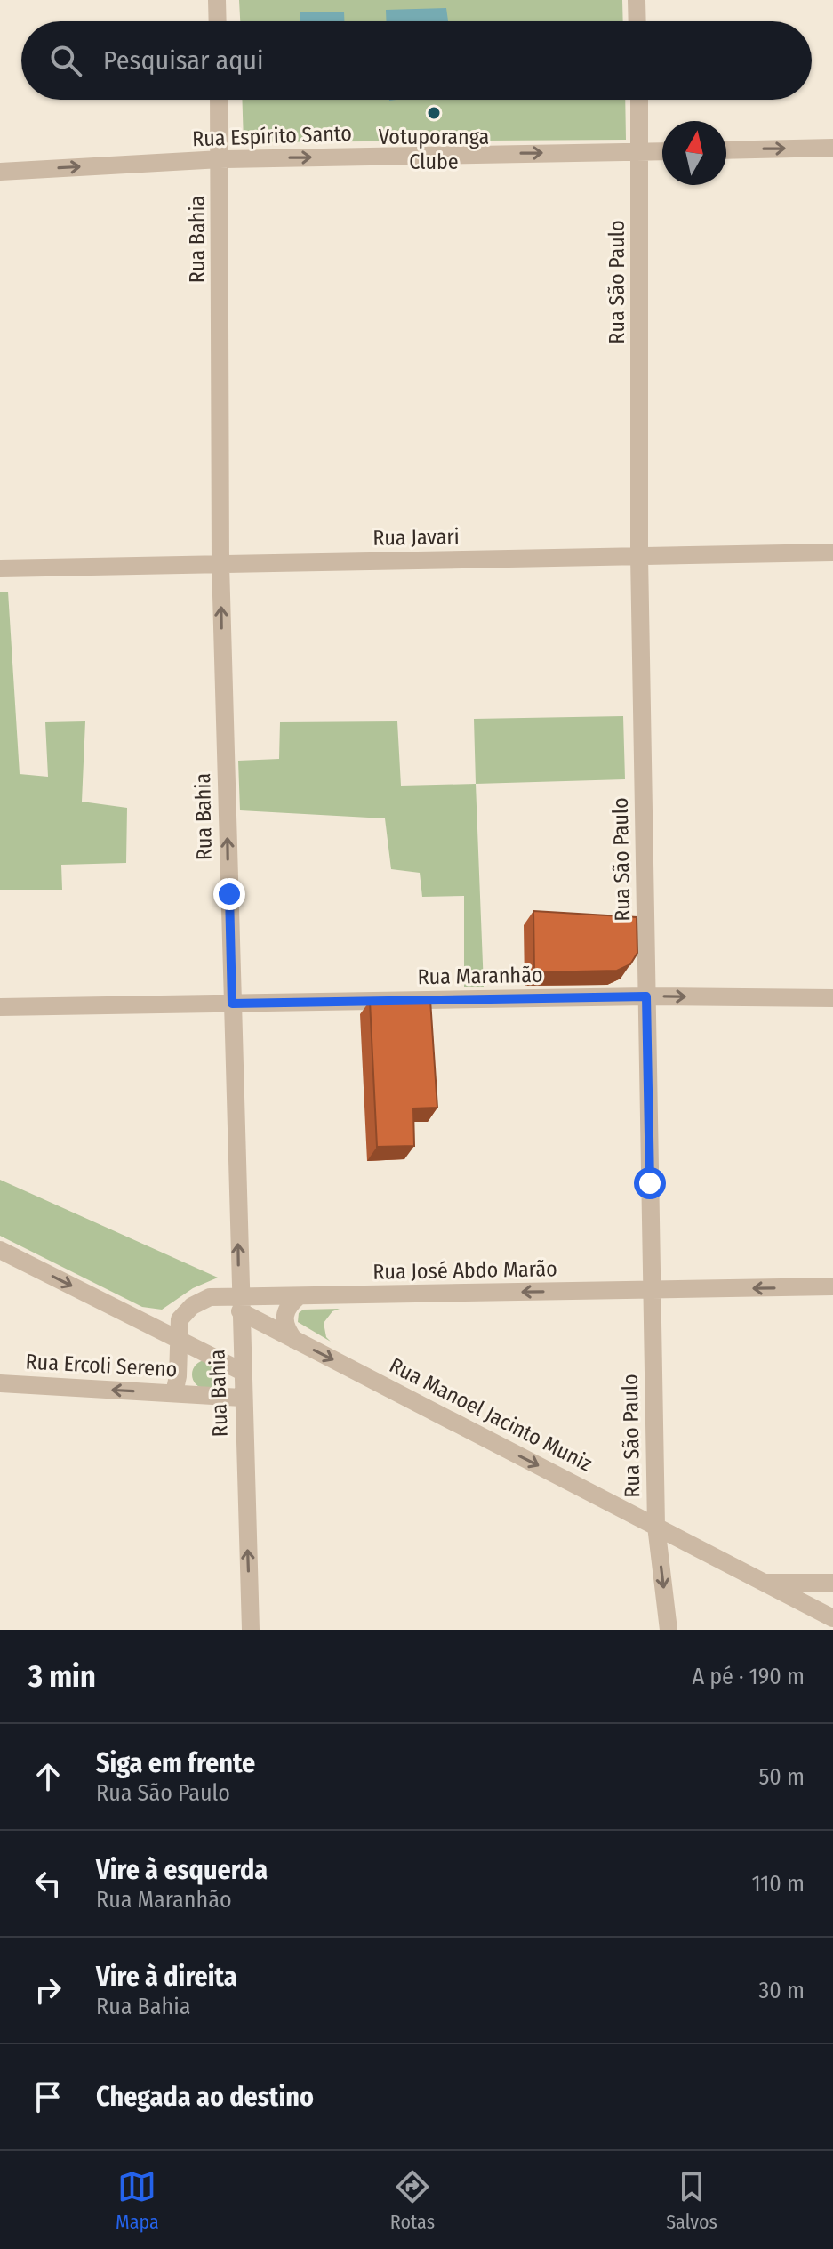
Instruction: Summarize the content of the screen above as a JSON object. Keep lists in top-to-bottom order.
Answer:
{
  "streets": {
    "street": [
      "Rua Espírito Santo",
      "Rua Bahia",
      "Rua São Paulo",
      "Rua Javari",
      "Rua Maranhão",
      "Rua José Abdo Marão",
      "Rua Ercoli Sereno",
      "Rua Manoel Jacinto Muniz"
    ]
  },
  "crossings": [
    ["Rua Espírito Santo", "Rua Bahia"],
    ["Rua Espírito Santo", "Rua São Paulo"],
    ["Rua Bahia", "Rua Javari"],
    ["Rua Bahia", "Rua Maranhão"],
    ["Rua Bahia", "Rua José Abdo Marão"],
    ["Rua Bahia", "Rua Ercoli Sereno"],
    ["Rua Bahia", "Rua Manoel Jacinto Muniz"],
    ["Rua São Paulo", "Rua Javari"],
    ["Rua São Paulo", "Rua Maranhão"],
    ["Rua São Paulo", "Rua José Abdo Marão"],
    ["Rua São Paulo", "Rua Manoel Jacinto Muniz"],
    ["Rua José Abdo Marão", "Rua Ercoli Sereno"],
    ["Rua José Abdo Marão", "Rua Manoel Jacinto Muniz"]
  ],
  "one_way": [
    "Rua Espírito Santo",
    "Rua Bahia",
    "Rua José Abdo Marão",
    "Rua Manoel Jacinto Muniz"
  ],
  "places": ["Votuporanga Clube"],
  "north": "top",
  "page": {
    "search": "Pesquisar aqui",
    "heading": ["3 min", "A pé · 190 m"],
    "list": [
      ["Siga em frente", "Rua São Paulo", "50 m"],
      ["Vire à esquerda", "Rua Maranhão", "110 m"],
      ["Vire à direita", "Rua Bahia", "30 m"],
      "Chegada ao destino"
    ],
    "nav": ["Mapa", "Rotas", "Salvos"]
  }
}
